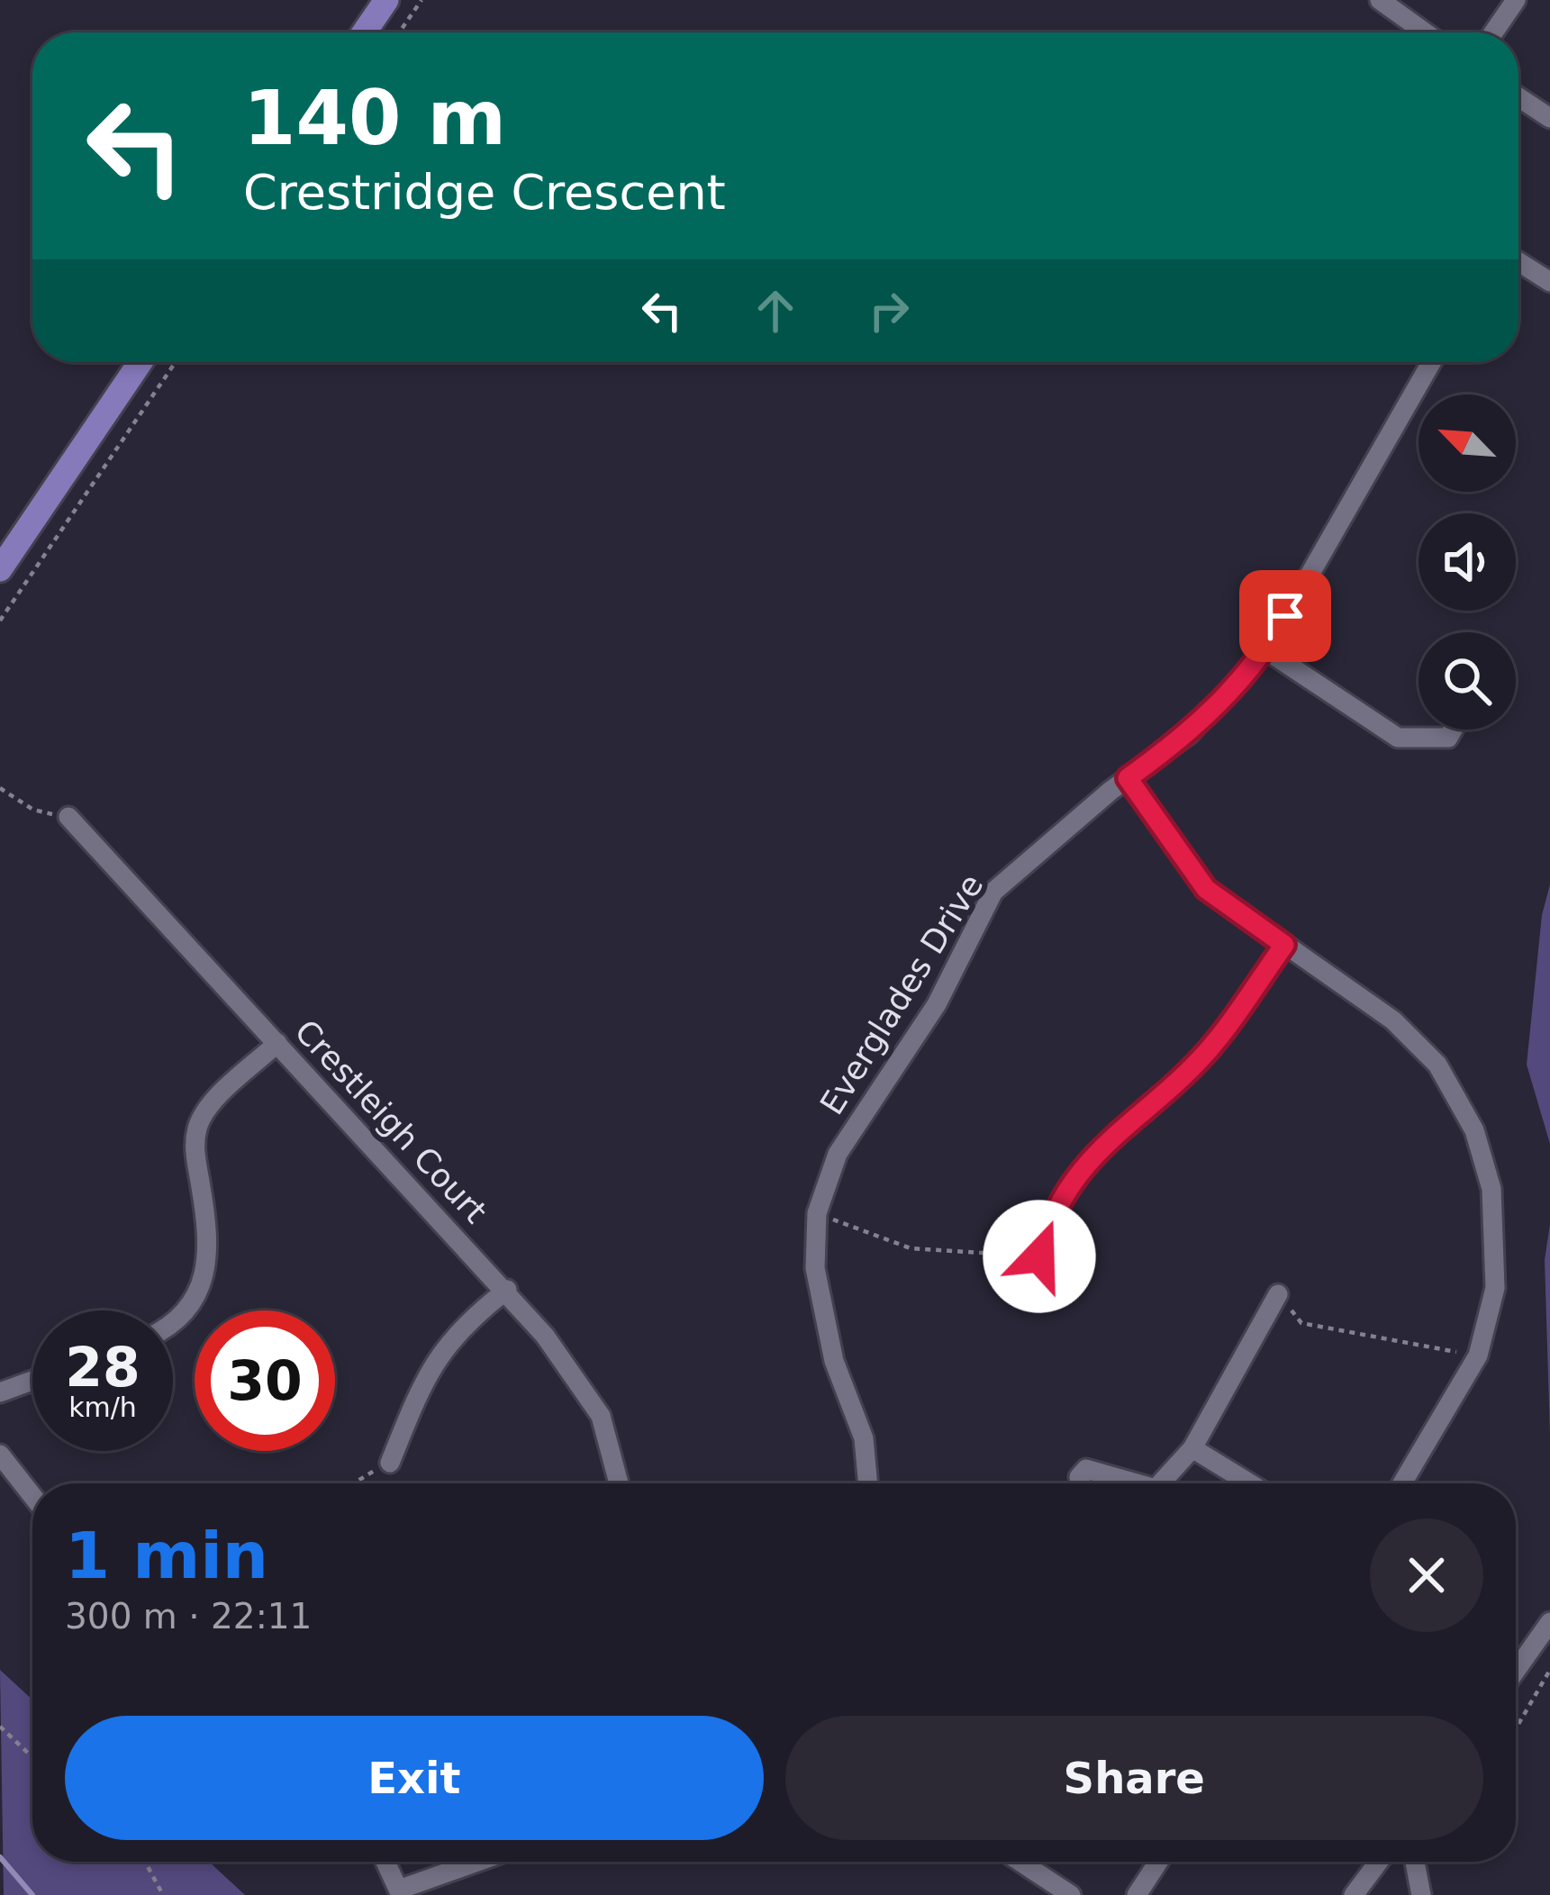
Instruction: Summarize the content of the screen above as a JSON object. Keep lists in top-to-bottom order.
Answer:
{
  "streets": {
    "street": ["Everglades Drive", "Crestleigh Court"]
  },
  "north": "top left",
  "page": {
    "turn": ["140 m", "Crestridge Crescent"],
    "speed": "28 km/h",
    "limit": "30",
    "heading": ["1 min", "300 m · 22:11"],
    "buttons": ["Exit", "Share"]
  }
}
